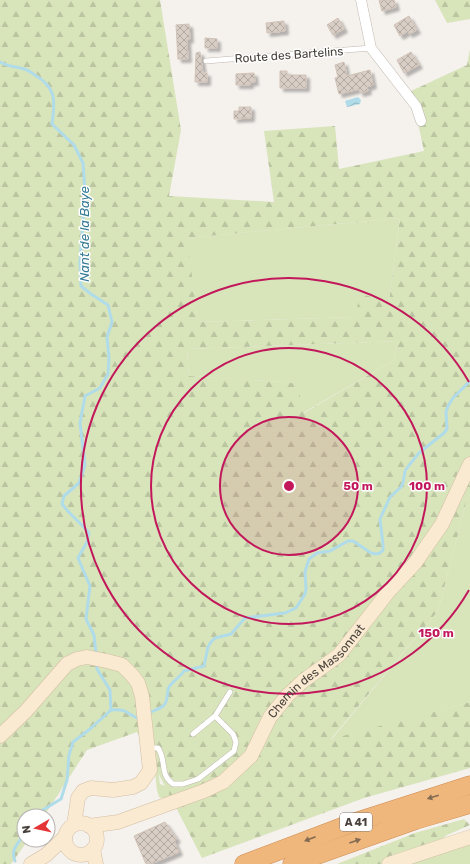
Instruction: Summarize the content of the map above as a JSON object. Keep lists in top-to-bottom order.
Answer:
{
  "streets": {
    "highway": ["A 41"],
    "street": ["Chemin des Massonnat"],
    "lane": ["Route des Bartelins"]
  },
  "water": ["Nant de la Baye"],
  "north": "left",
  "rings": ["50 m", "100 m", "150 m"]
}
